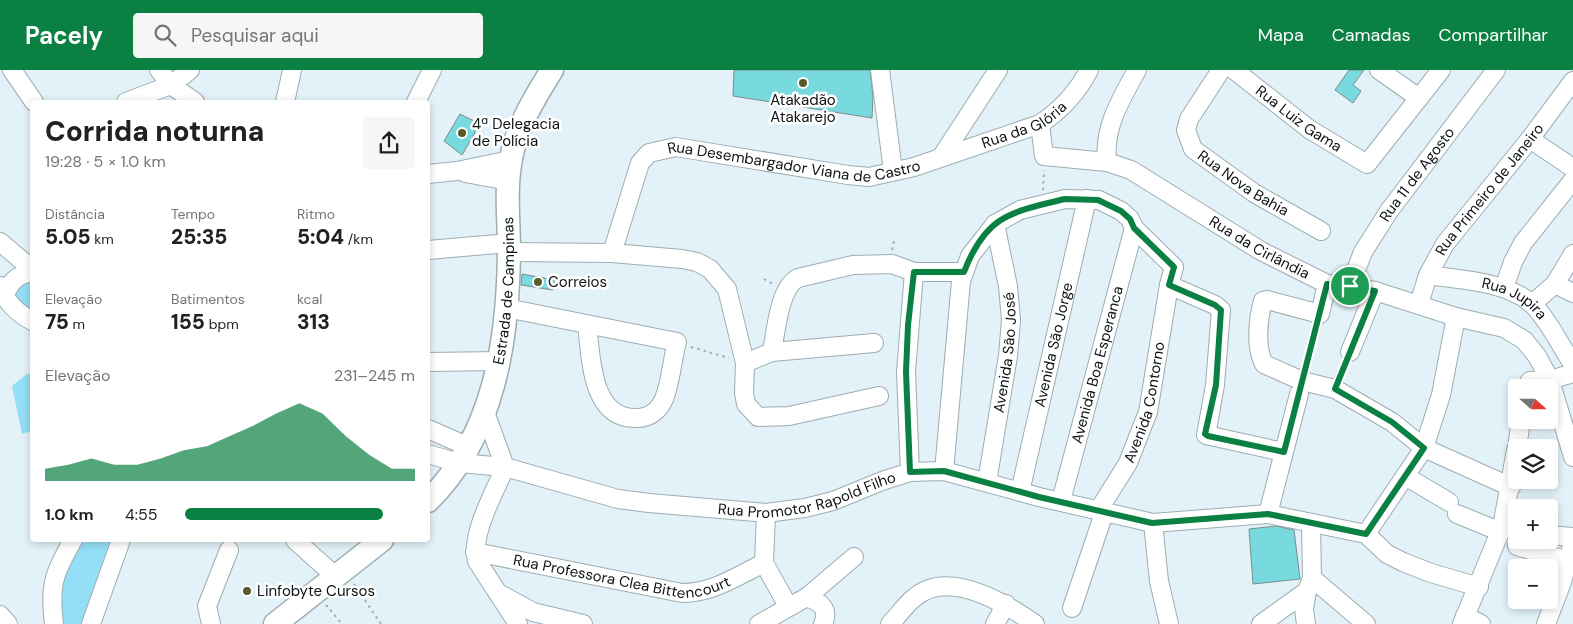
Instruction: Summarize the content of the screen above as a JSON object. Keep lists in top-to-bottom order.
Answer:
{
  "streets": {
    "main road": ["Estrada de Campinas"],
    "street": [
      "Rua Luiz Gama",
      "Rua da Glória",
      "Rua Desembargador Viana de Castro",
      "Rua 11 de Agosto",
      "Rua Nova Bahia",
      "Rua Primeiro de Janeiro",
      "Rua da Cirlândia",
      "Rua Jupira",
      "Avenida São Jorge",
      "Avenida São José",
      "Avenida Boa Esperanca",
      "Avenida Contorno",
      "Rua Promotor Rapold Filho",
      "Rua Professora Clea Bittencourt"
    ]
  },
  "crossings": [
    ["Rua da Glória", "Rua Desembargador Viana de Castro"],
    ["Rua 11 de Agosto", "Rua da Cirlândia"],
    ["Rua Primeiro de Janeiro", "Rua da Cirlândia"],
    ["Rua Primeiro de Janeiro", "Rua Jupira"],
    ["Estrada de Campinas", "Rua Promotor Rapold Filho"],
    ["Avenida São Jorge", "Rua Promotor Rapold Filho"],
    ["Avenida São José", "Rua Promotor Rapold Filho"],
    ["Avenida Boa Esperanca", "Avenida Contorno"],
    ["Avenida Boa Esperanca", "Rua Promotor Rapold Filho"],
    ["Avenida Contorno", "Rua Promotor Rapold Filho"]
  ],
  "places": [
    "Atakadão Atakarejo",
    "4ª Delegacia de Polícia",
    "Correios",
    "Linfobyte Cursos"
  ],
  "north": "right",
  "page": {
    "header": "Pacely",
    "search": "Pesquisar aqui",
    "nav": ["Mapa", "Camadas", "Compartilhar"],
    "heading": ["Corrida noturna", "19:28 · 5 × 1.0 km"],
    "stats": [
      ["Distância", "5.05 km"],
      ["Tempo", "25:35"],
      ["Ritmo", "5:04 /km"],
      ["Elevação", "75 m"],
      ["Batimentos", "155 bpm"],
      ["kcal", "313"]
    ],
    "chart": ["Elevação", "231–245 m"],
    "map_buttons": ["+", "−"],
    "list": [
      {
        "name": "1.0 km",
        "note": "4:55"
      }
    ]
  }
}
